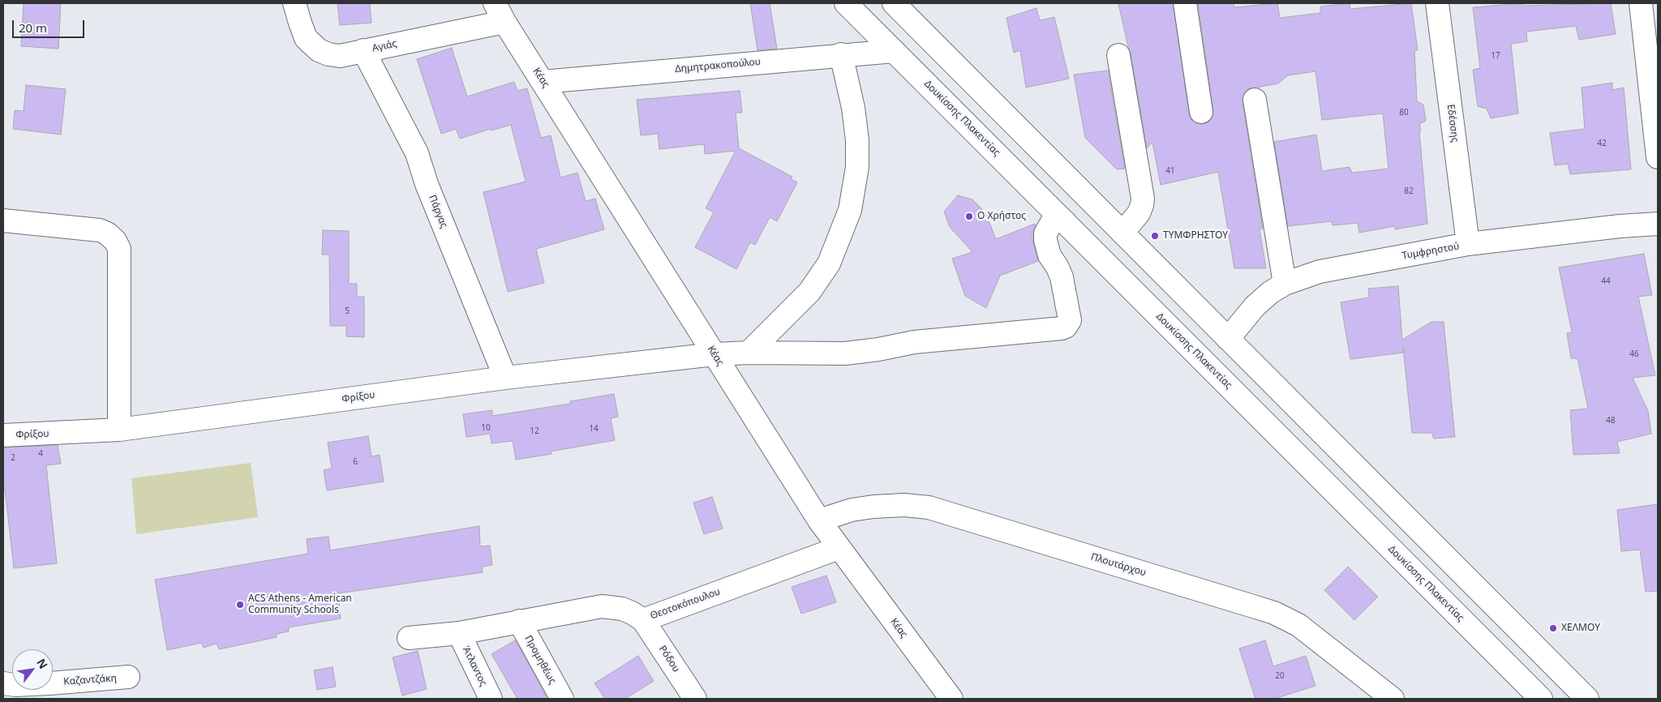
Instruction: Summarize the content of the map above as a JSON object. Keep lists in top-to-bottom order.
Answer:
{
  "streets": {
    "street": [
      "Αγιάς",
      "Δημητρακοπούλου",
      "Κέας",
      "Δουκίσσης Πλακεντίας",
      "Εδέσσης",
      "Πάργας",
      "Τυμφρηστού",
      "Φρίξου",
      "Πλουτάρχου",
      "Θεοτοκόπουλου",
      "Ρόδου",
      "Προμηθέως",
      "Άτλαντος",
      "Καζαντζάκη"
    ]
  },
  "crossings": [
    ["Αγιάς", "Κέας"],
    ["Αγιάς", "Πάργας"],
    ["Δημητρακοπούλου", "Κέας"],
    ["Δημητρακοπούλου", "Δουκίσσης Πλακεντίας"],
    ["Κέας", "Φρίξου"],
    ["Κέας", "Πλουτάρχου"],
    ["Κέας", "Θεοτοκόπουλου"],
    ["Δουκίσσης Πλακεντίας", "Φρίξου"],
    ["Εδέσσης", "Τυμφρηστού"],
    ["Πάργας", "Φρίξου"],
    ["Θεοτοκόπουλου", "Ρόδου"],
    ["Θεοτοκόπουλου", "Προμηθέως"],
    ["Θεοτοκόπουλου", "Άτλαντος"]
  ],
  "places": [
    "Ο Χρήστος",
    "ΤΥΜΦΡΗΣΤΟΥ",
    "ACS Athens - American Community Schools",
    "ΧΕΛΜΟΥ"
  ],
  "house_numbers": [
    "17",
    "80",
    "42",
    "41",
    "82",
    "44",
    "5",
    "46",
    "48",
    "10",
    "14",
    "12",
    "4",
    "2",
    "6",
    "20"
  ],
  "scale_bar": "20 m",
  "north": "top right"
}
